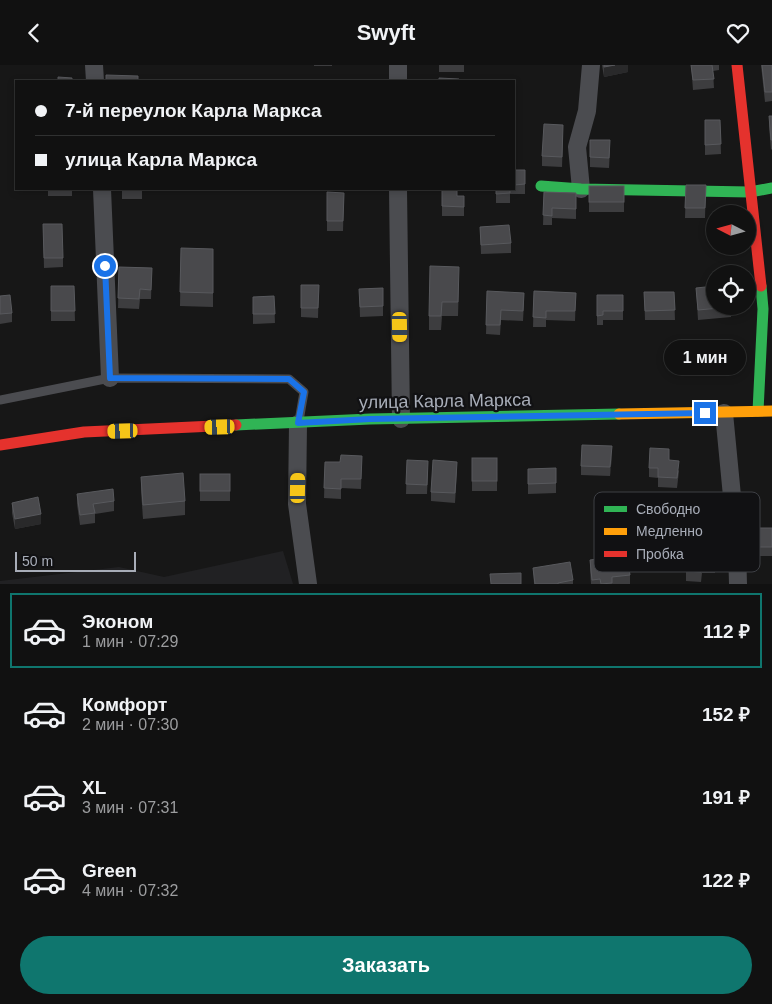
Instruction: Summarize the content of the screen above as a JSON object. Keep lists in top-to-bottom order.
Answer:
{
  "streets": {
    "main road": ["улица Карла Маркса"]
  },
  "legend": ["Свободно", "Медленно", "Пробка"],
  "scale_bar": "50 m",
  "north": "left",
  "page": {
    "header": "Swyft",
    "banner": ["7-й переулок Карла Маркса", "улица Карла Маркса"],
    "bubble": "1 мин",
    "scale": "50 m",
    "list": [
      {
        "name": "Эконом",
        "note": "1 мин · 07:29",
        "value": "112 ₽"
      },
      {
        "name": "Комфорт",
        "note": "2 мин · 07:30",
        "value": "152 ₽"
      },
      {
        "name": "XL",
        "note": "3 мин · 07:31",
        "value": "191 ₽"
      },
      {
        "name": "Green",
        "note": "4 мин · 07:32",
        "value": "122 ₽"
      }
    ],
    "buttons": "Заказать"
  }
}
